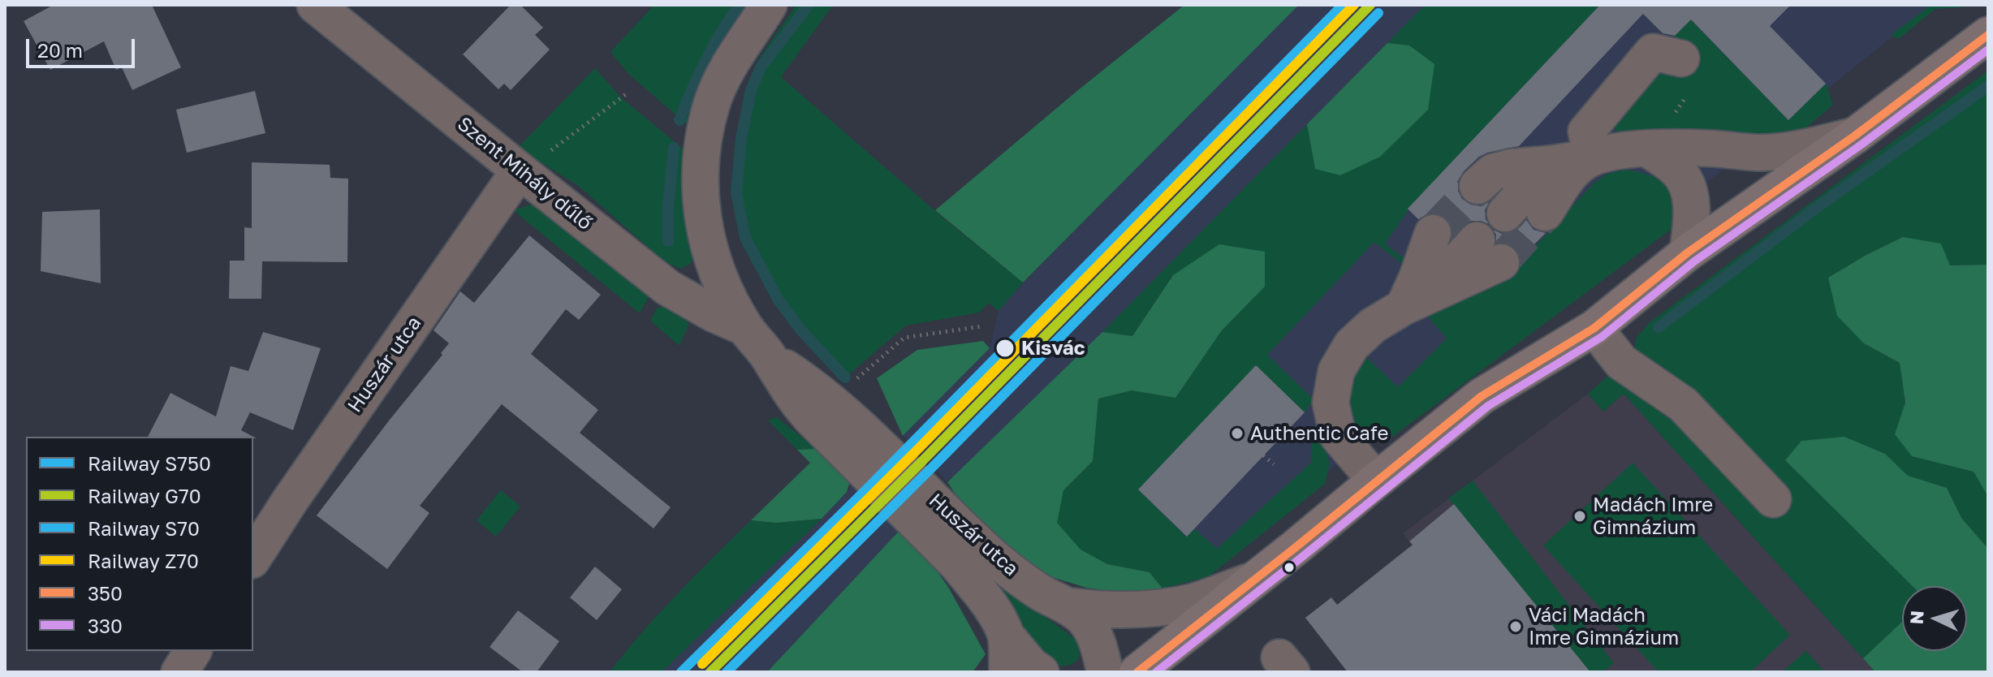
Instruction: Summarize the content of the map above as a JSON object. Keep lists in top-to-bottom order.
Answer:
{
  "streets": {
    "street": ["Szent Mihály dűlő", "Huszár utca"]
  },
  "crossings": [
    ["Szent Mihály dűlő", "Huszár utca"]
  ],
  "places": [
    "Kisvác",
    "Authentic Cafe",
    "Madách Imre Gimnázium",
    "Váci Madách Imre Gimnázium"
  ],
  "lines": [
    "rail line S750",
    "rail line G70",
    "rail line Z70",
    "rail line S70",
    "transit line 350",
    "transit line 330"
  ],
  "legend": [
    "Railway S750",
    "Railway G70",
    "Railway S70",
    "Railway Z70",
    "350",
    "330"
  ],
  "scale_bar": "20 m",
  "north": "left"
}
